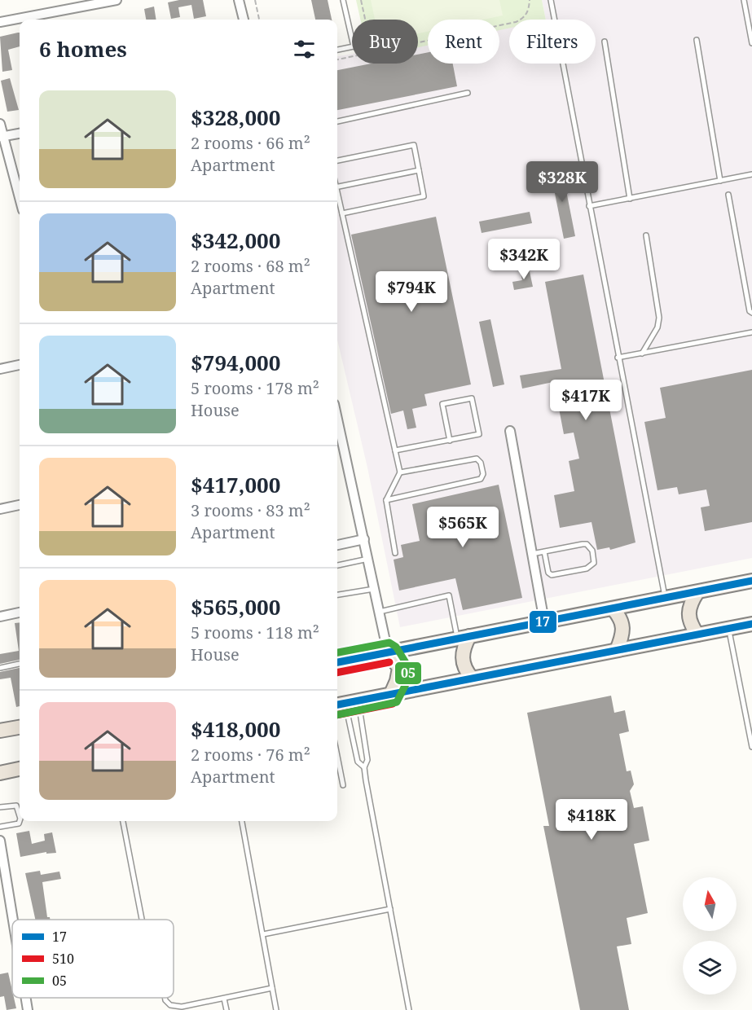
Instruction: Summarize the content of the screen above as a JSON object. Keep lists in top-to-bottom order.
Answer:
{
  "lines": ["transit line 17", "transit line 05", "transit line 510"],
  "legend": ["17", "510", "05"],
  "north": "top",
  "page": {
    "chip": ["Buy", "Rent", "Filters"],
    "heading": "6 homes",
    "list": [
      {
        "name": "$328,000",
        "note": "2 rooms · 66 m² · Apartment"
      },
      {
        "name": "$342,000",
        "note": "2 rooms · 68 m² · Apartment"
      },
      {
        "name": "$794,000",
        "note": "5 rooms · 178 m² · House"
      },
      {
        "name": "$417,000",
        "note": "3 rooms · 83 m² · Apartment"
      },
      {
        "name": "$565,000",
        "note": "5 rooms · 118 m² · House"
      },
      {
        "name": "$418,000",
        "note": "2 rooms · 76 m² · Apartment"
      }
    ],
    "price": [
      "$328K",
      "$342K",
      "$794K",
      "$417K",
      "$565K",
      "$418K"
    ]
  }
}
